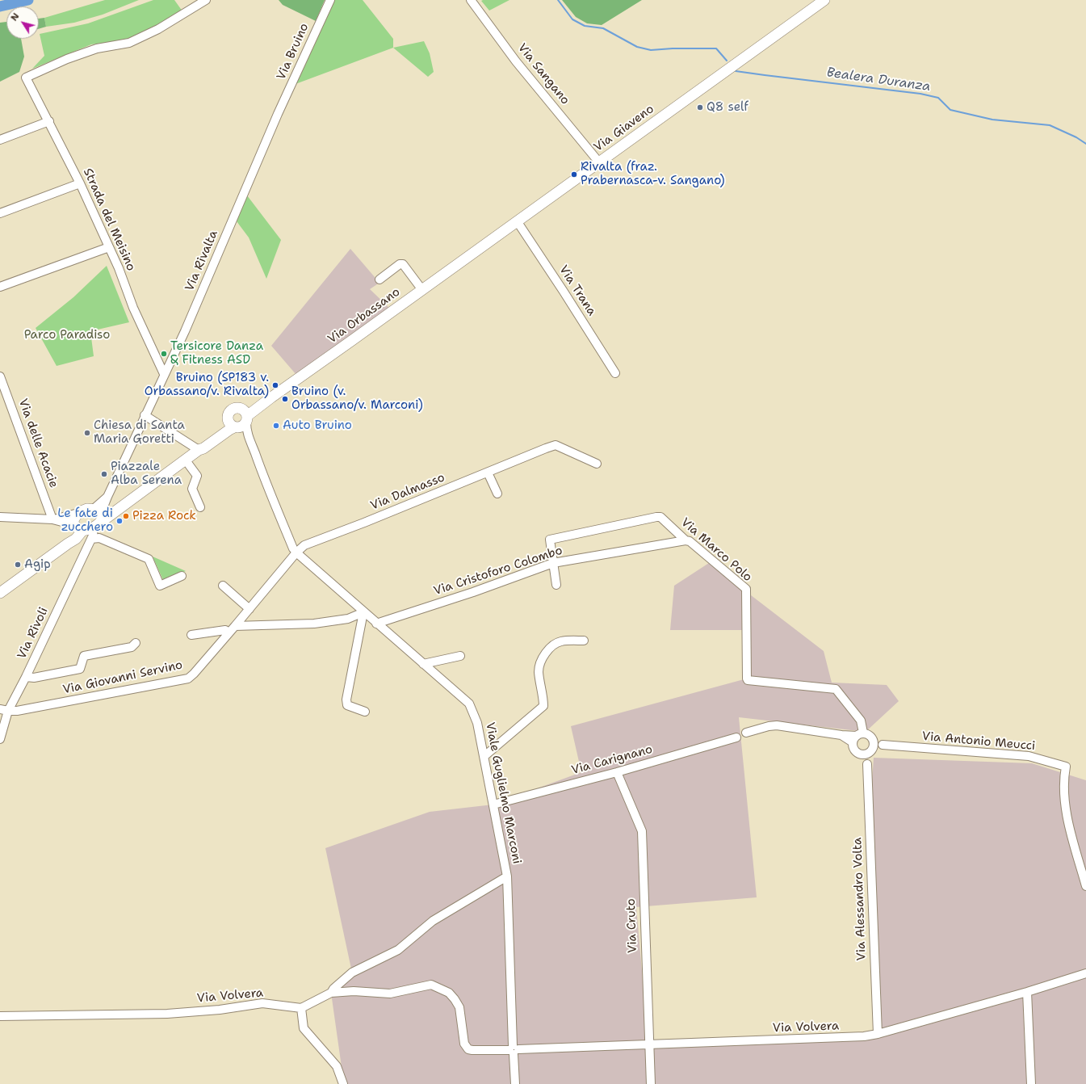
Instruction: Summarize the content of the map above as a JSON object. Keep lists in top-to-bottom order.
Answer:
{
  "streets": {
    "main road": ["Via Giaveno", "Via Orbassano"],
    "street": [
      "Via Bruino",
      "Via Sangano",
      "Strada del Meisino",
      "Via Rivalta",
      "Via Trana",
      "Via delle Acacie",
      "Via Dalmasso",
      "Via Marco Polo",
      "Via Cristoforo Colombo",
      "Via Rivoli",
      "Via Giovanni Servino",
      "Via Antonio Meucci",
      "Via Carignano",
      "Viale Guglielmo Marconi",
      "Via Alessandro Volta",
      "Via Cruto",
      "Via Volvera"
    ]
  },
  "crossings": [
    ["Via Bruino", "Via Rivalta"],
    ["Via Sangano", "Via Giaveno"],
    ["Via Giaveno", "Via Trana"],
    ["Via Giaveno", "Via Orbassano"],
    ["Strada del Meisino", "Via Rivalta"],
    ["Via Rivalta", "Via Orbassano"],
    ["Via Rivalta", "Via Rivoli"],
    ["Via Orbassano", "Via Rivoli"],
    ["Via Orbassano", "Viale Guglielmo Marconi"],
    ["Via Dalmasso", "Via Giovanni Servino"],
    ["Via Dalmasso", "Viale Guglielmo Marconi"],
    ["Via Marco Polo", "Via Cristoforo Colombo"],
    ["Via Marco Polo", "Via Antonio Meucci"],
    ["Via Marco Polo", "Via Alessandro Volta"],
    ["Via Cristoforo Colombo", "Viale Guglielmo Marconi"],
    ["Via Rivoli", "Via Giovanni Servino"],
    ["Via Antonio Meucci", "Via Alessandro Volta"],
    ["Via Carignano", "Viale Guglielmo Marconi"],
    ["Via Carignano", "Via Cruto"],
    ["Viale Guglielmo Marconi", "Via Volvera"],
    ["Via Alessandro Volta", "Via Volvera"],
    ["Via Cruto", "Via Volvera"]
  ],
  "water": ["Bealera Duranza"],
  "parks": ["Parco Paradiso"],
  "places": [
    "Q8 self",
    "Rivalta (fraz. Prabernasca-v. Sangano)",
    "Tersicore Danza & Fitness ASD",
    "Bruino (SP183 v. Orbassano/v. Rivalta)",
    "Bruino (v. Orbassano/v. Marconi)",
    "Auto Bruino",
    "Chiesa di Santa Maria Goretti",
    "Piazzale Alba Serena",
    "Pizza Rock",
    "Le fate di zucchero",
    "Agip"
  ],
  "north": "top left"
}
